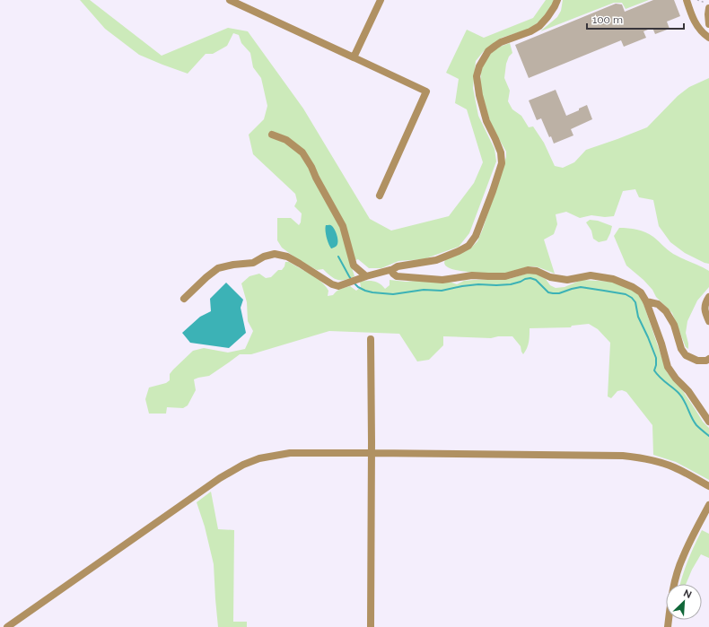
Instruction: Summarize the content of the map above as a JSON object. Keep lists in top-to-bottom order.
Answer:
{
  "scale_bar": "100 m",
  "north": "top right"
}
